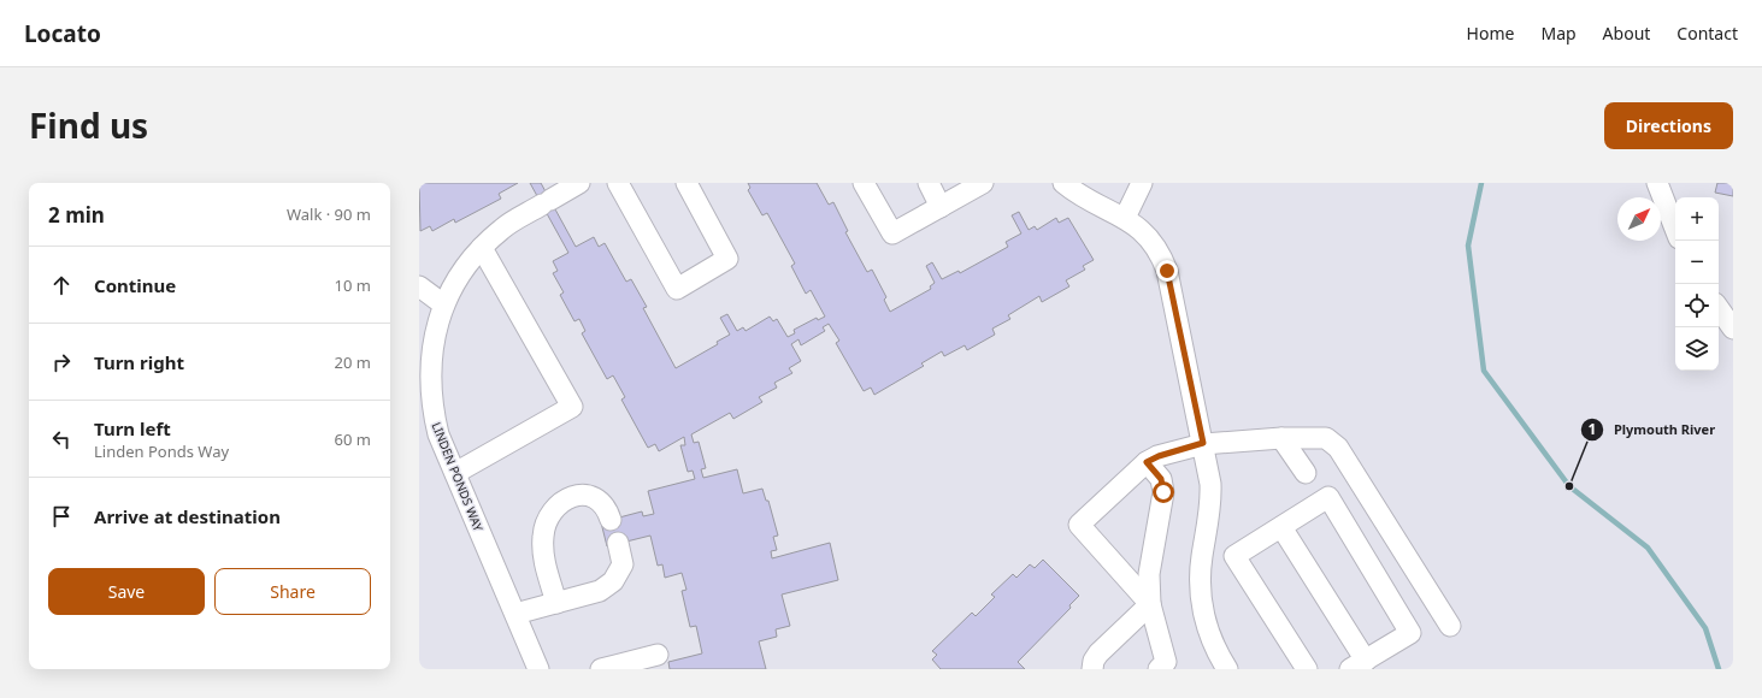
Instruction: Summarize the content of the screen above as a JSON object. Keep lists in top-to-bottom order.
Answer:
{
  "streets": {
    "street": ["LINDEN PONDS WAY"]
  },
  "places": ["Plymouth River"],
  "north": "top right",
  "page": {
    "header": "Locato",
    "nav": [
      "Home",
      "Map",
      "About",
      "Contact"
    ],
    "title": "Find us",
    "buttons": [
      "Directions",
      ["Save", "Share"]
    ],
    "heading": ["2 min", "Walk · 90 m"],
    "map_buttons": ["+", "−"],
    "list": [
      ["Continue", "10 m"],
      ["Turn right", "20 m"],
      ["Turn left", "Linden Ponds Way", "60 m"],
      "Arrive at destination"
    ]
  }
}
